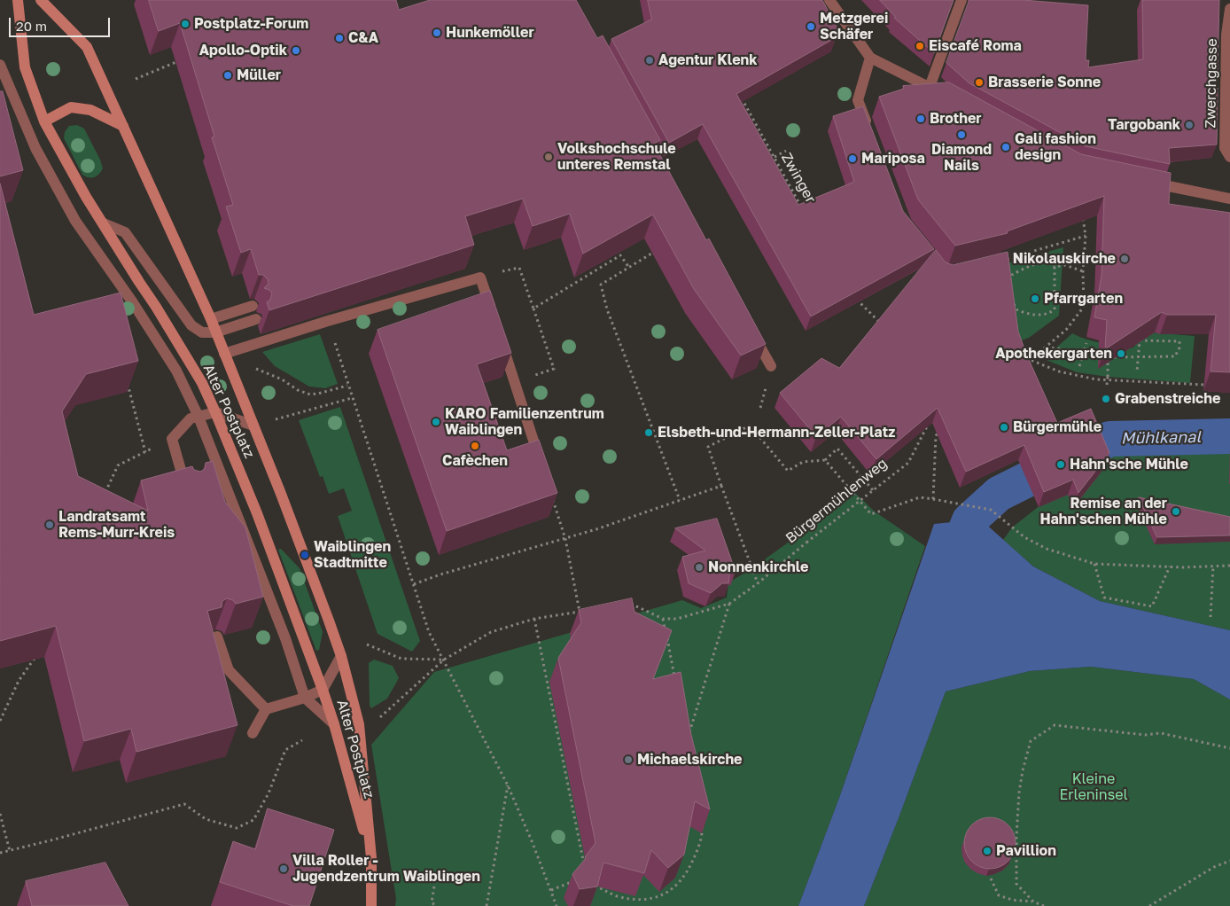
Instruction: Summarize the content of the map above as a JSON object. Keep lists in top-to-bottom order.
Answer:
{
  "streets": {
    "street": ["Zwerchgasse", "Alter Postplatz"],
    "path": ["Zwinger", "Bürgermühlenweg"]
  },
  "water": ["Mühlkanal"],
  "parks": ["Kleine Erleninsel"],
  "places": [
    "Postplatz-Forum",
    "Metzgerei Schäfer",
    "Hunkemöller",
    "C&A",
    "Eiscafé Roma",
    "Apollo-Optik",
    "Agentur Klenk",
    "Müller",
    "Brasserie Sonne",
    "Brother",
    "Targobank",
    "Diamond Nails",
    "Gali fashion design",
    "Volkshochschule unteres Remstal",
    "Mariposa",
    "Nikolauskirche",
    "Pfarrgarten",
    "Apothekergarten",
    "Grabenstreiche",
    "KARO Familienzentrum Waiblingen",
    "Bürgermühle",
    "Elsbeth-und-Hermann-Zeller-Platz",
    "Cafèchen",
    "Hahn'sche Mühle",
    "Remise an der Hahn'schen Mühle",
    "Landratsamt Rems-Murr-Kreis",
    "Waiblingen Stadtmitte",
    "Nonnenkirchle",
    "Michaelskirche",
    "Pavillion",
    "Villa Roller - Jugendzentrum Waiblingen"
  ],
  "scale_bar": "20 m"
}
